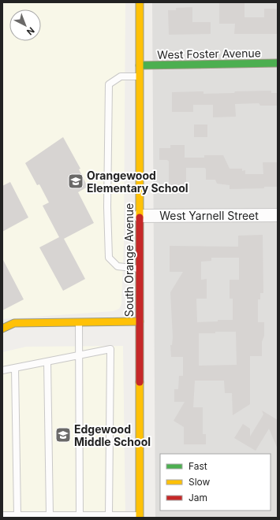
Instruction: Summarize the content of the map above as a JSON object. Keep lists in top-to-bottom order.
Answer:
{
  "streets": {
    "street": ["West Foster Avenue", "West Yarnell Street", "South Orange Avenue"]
  },
  "crossings": [
    ["West Foster Avenue", "South Orange Avenue"],
    ["West Yarnell Street", "South Orange Avenue"]
  ],
  "places": {
    "school or university": ["Orangewood Elementary School", "Edgewood Middle School"]
  },
  "legend": ["Fast", "Slow", "Jam"],
  "north": "bottom right"
}
